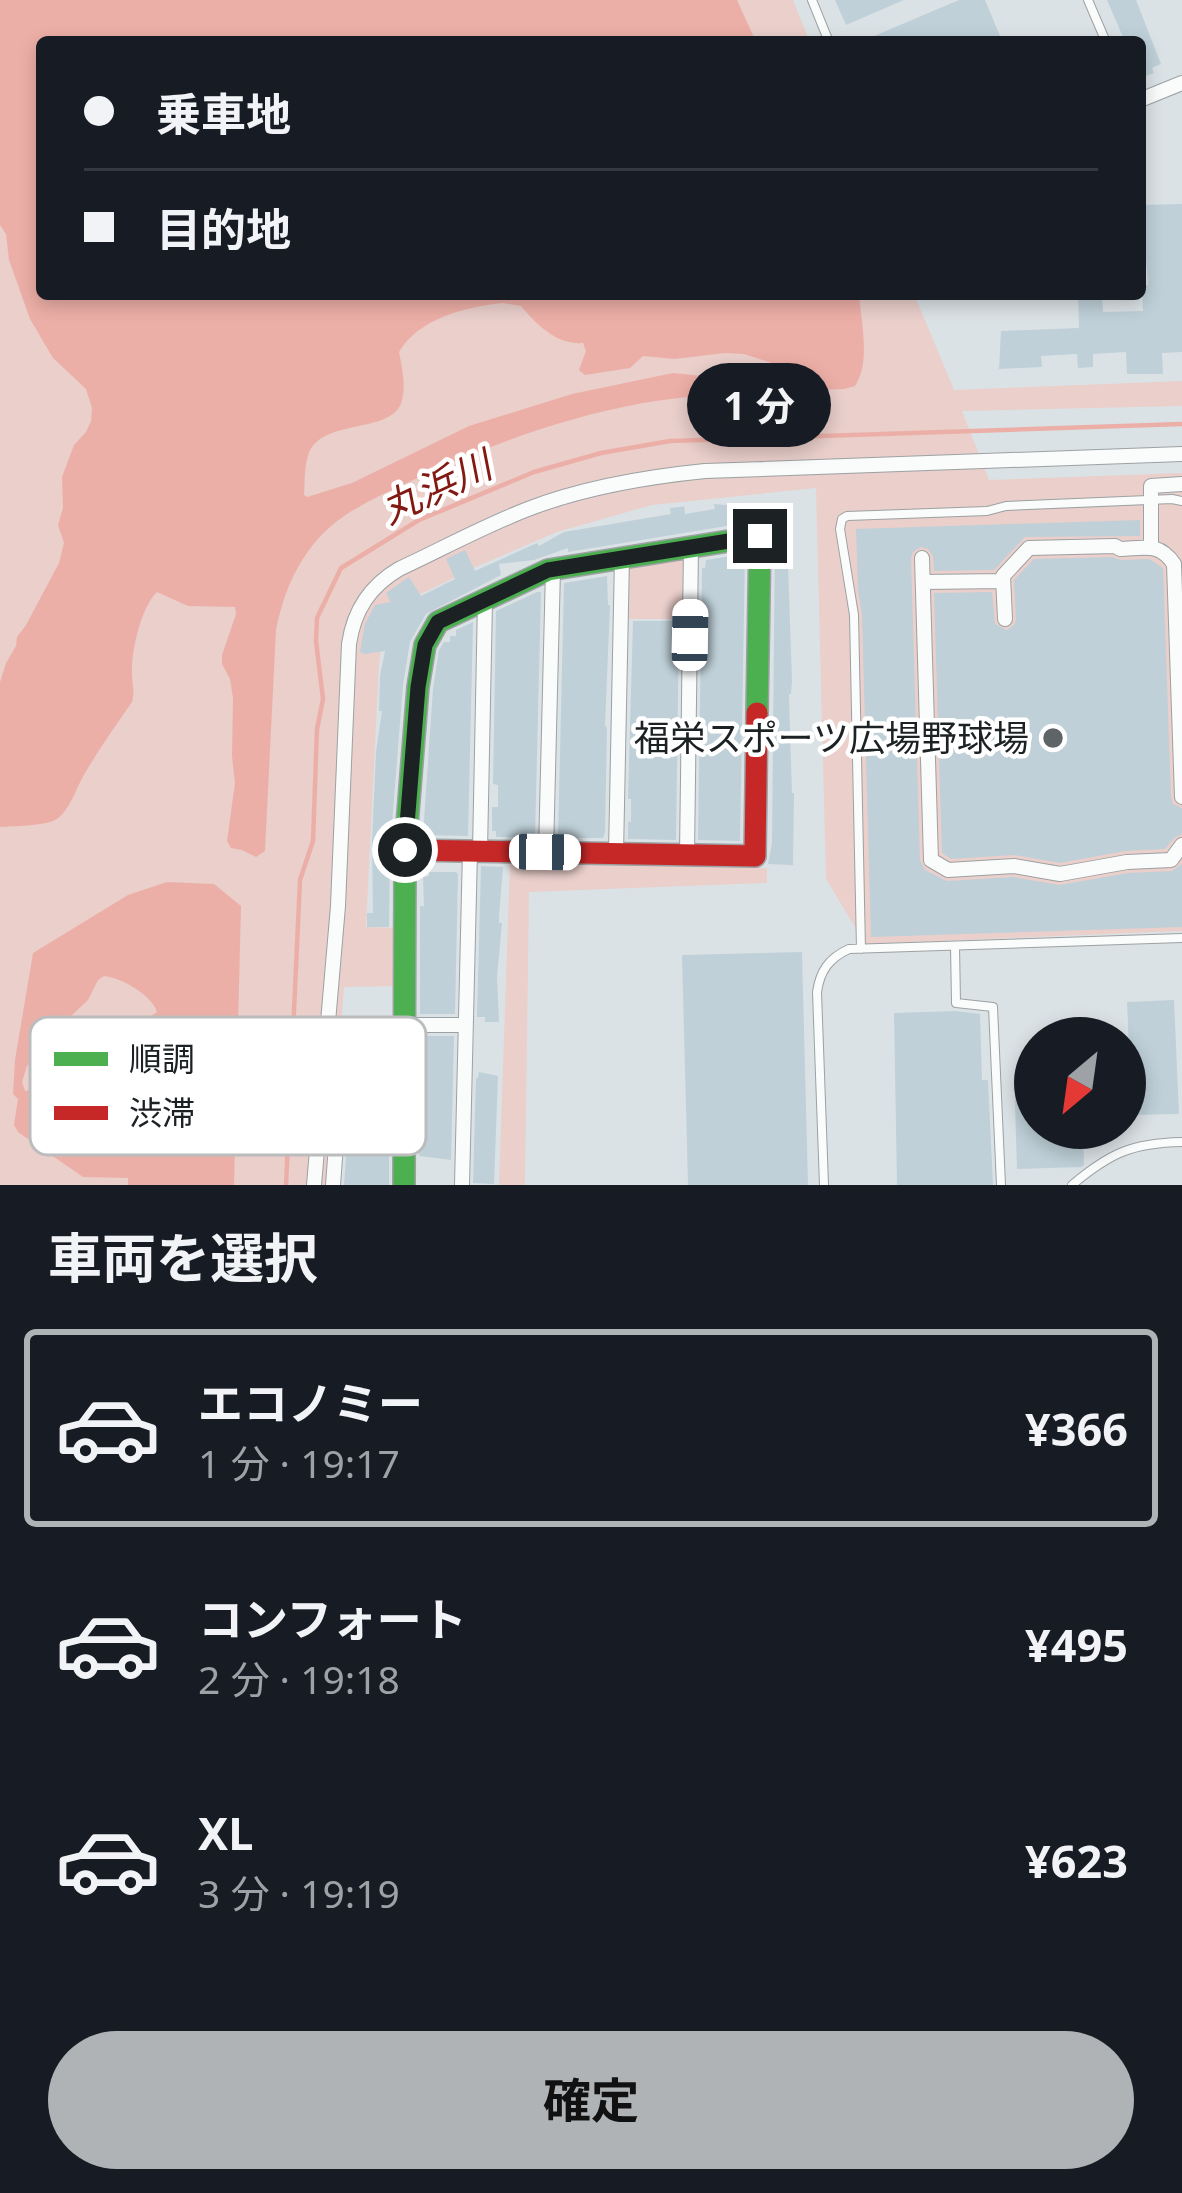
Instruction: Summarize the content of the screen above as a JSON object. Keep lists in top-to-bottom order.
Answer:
{
  "water": ["丸浜川"],
  "places": ["福栄スポーツ広場野球場"],
  "legend": ["順調", "渋滞"],
  "north": "bottom left",
  "page": {
    "banner": ["乗車地", "目的地"],
    "bubble": "1 分",
    "heading": "車両を選択",
    "list": [
      {
        "name": "エコノミー",
        "note": "1 分 · 19:17",
        "value": "¥366"
      },
      {
        "name": "コンフォート",
        "note": "2 分 · 19:18",
        "value": "¥495"
      },
      {
        "name": "XL",
        "note": "3 分 · 19:19",
        "value": "¥623"
      }
    ],
    "buttons": "確定"
  }
}
